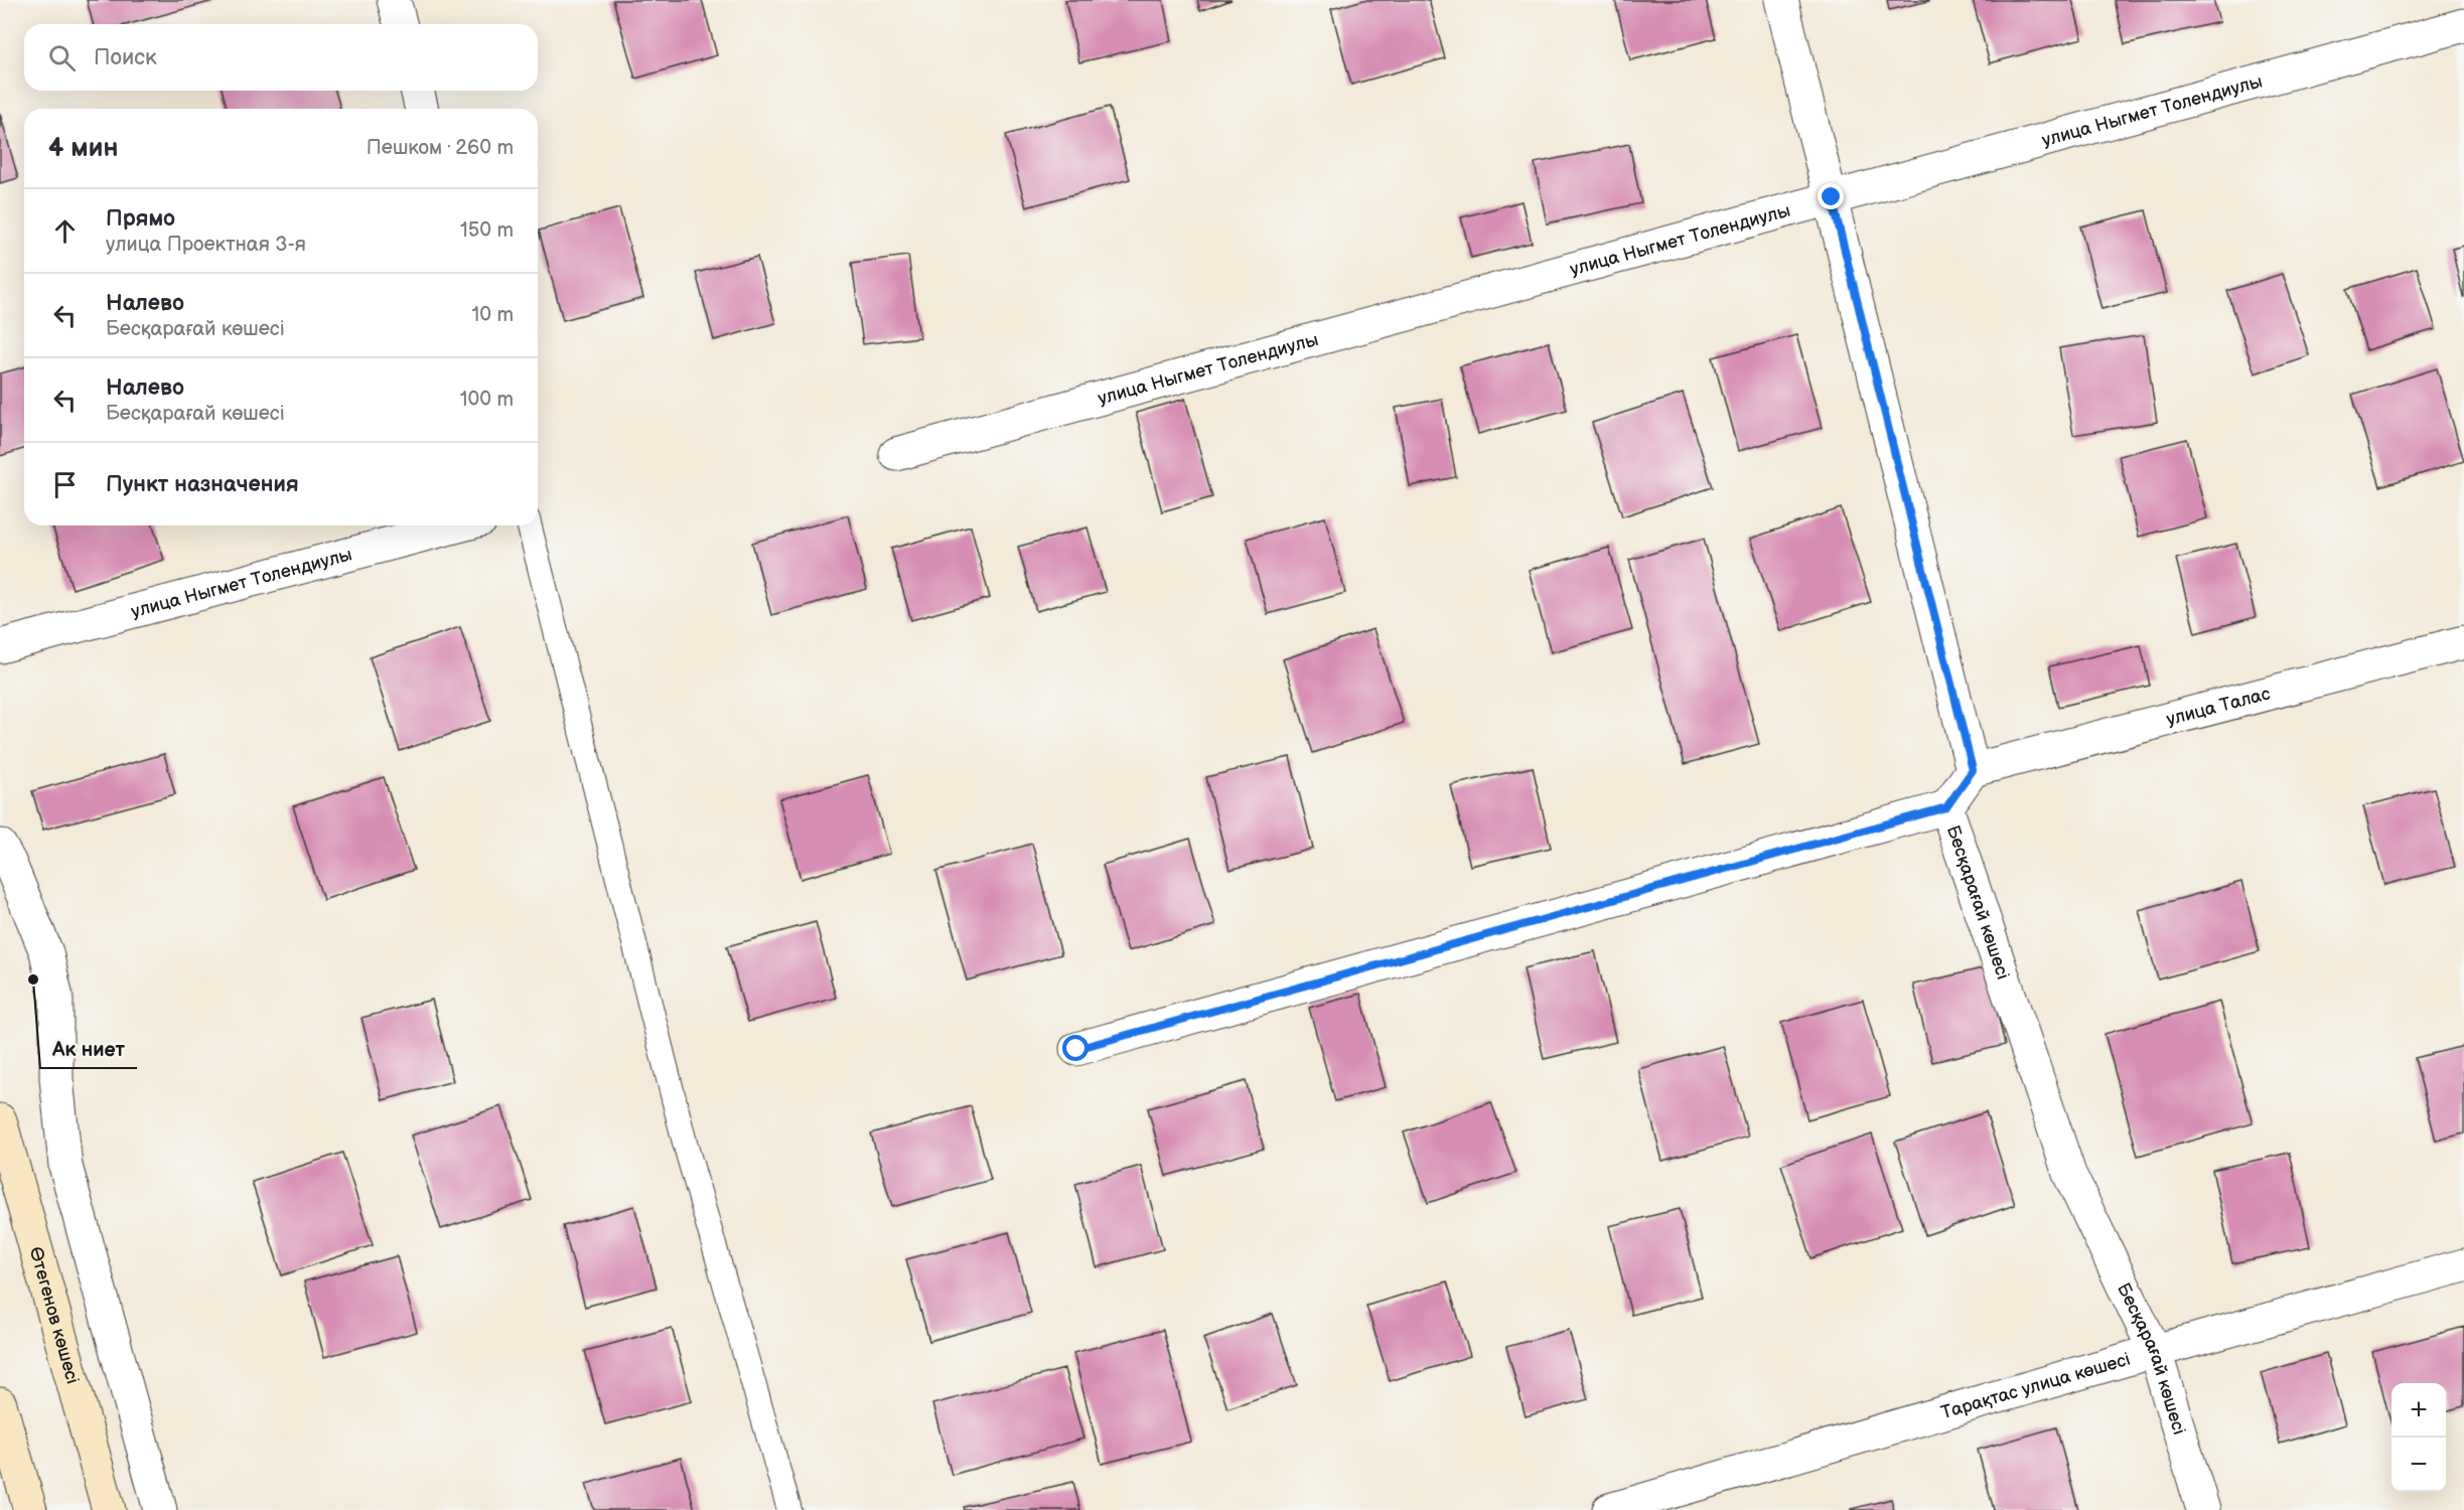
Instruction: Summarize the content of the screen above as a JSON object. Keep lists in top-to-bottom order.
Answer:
{
  "streets": {
    "main road": ["Өтегенов көшесі"],
    "street": [
      "улица Ныгмет Толендиулы",
      "улица Талас",
      "Бесқарағай көшесі",
      "Тарақтас улица көшесі"
    ]
  },
  "crossings": [
    ["улица Талас", "Бесқарағай көшесі"],
    ["Бесқарағай көшесі", "Тарақтас улица көшесі"]
  ],
  "places": ["Ак ниет"],
  "page": {
    "search": "Поиск",
    "heading": ["4 мин", "Пешком · 260 m"],
    "list": [
      ["Прямо", "улица Проектная 3-я", "150 m"],
      ["Налево", "Бесқарағай көшесі", "10 m"],
      ["Налево", "Бесқарағай көшесі", "100 m"],
      "Пункт назначения"
    ],
    "map_buttons": ["+", "−"]
  }
}
